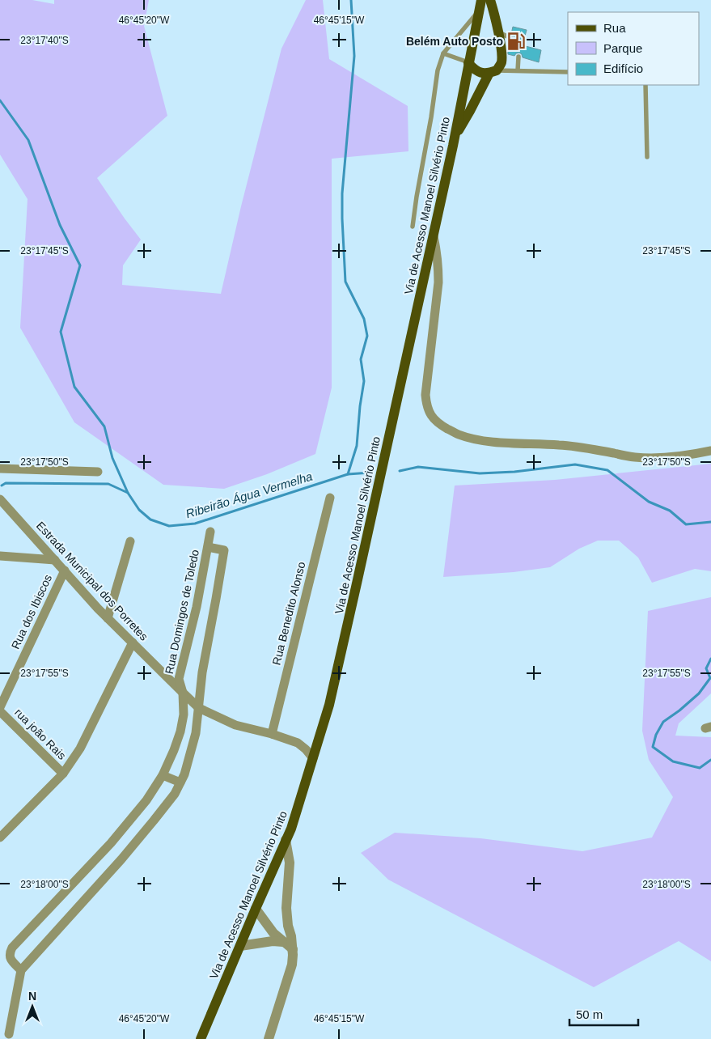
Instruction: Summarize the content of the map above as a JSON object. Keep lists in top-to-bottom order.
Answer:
{
  "streets": {
    "main road": ["Via de Acesso Manoel Silvério Pinto"],
    "street": [
      "Estrada Municipal dos Porretes",
      "Rua dos Ibiscos",
      "Rua Domingos de Toledo",
      "Rua Benedito Alonso",
      "rua joão Rais"
    ]
  },
  "crossings": [
    ["Via de Acesso Manoel Silvério Pinto", "Estrada Municipal dos Porretes"],
    ["Estrada Municipal dos Porretes", "Rua dos Ibiscos"],
    ["Estrada Municipal dos Porretes", "Rua Domingos de Toledo"],
    ["Estrada Municipal dos Porretes", "Rua Benedito Alonso"]
  ],
  "water": ["Ribeirão Água Vermelha"],
  "places": {
    "fuel station": ["Belém Auto Posto"]
  },
  "legend": ["Rua", "Parque", "Edifício"],
  "scale_bar": "50 m",
  "north": "top",
  "coordinates": [
    "46°45'20\"W",
    "46°45'15\"W",
    "23°17'40\"S",
    "23°17'45\"S",
    "23°17'50\"S",
    "23°17'55\"S",
    "23°18'00\"S"
  ]
}
